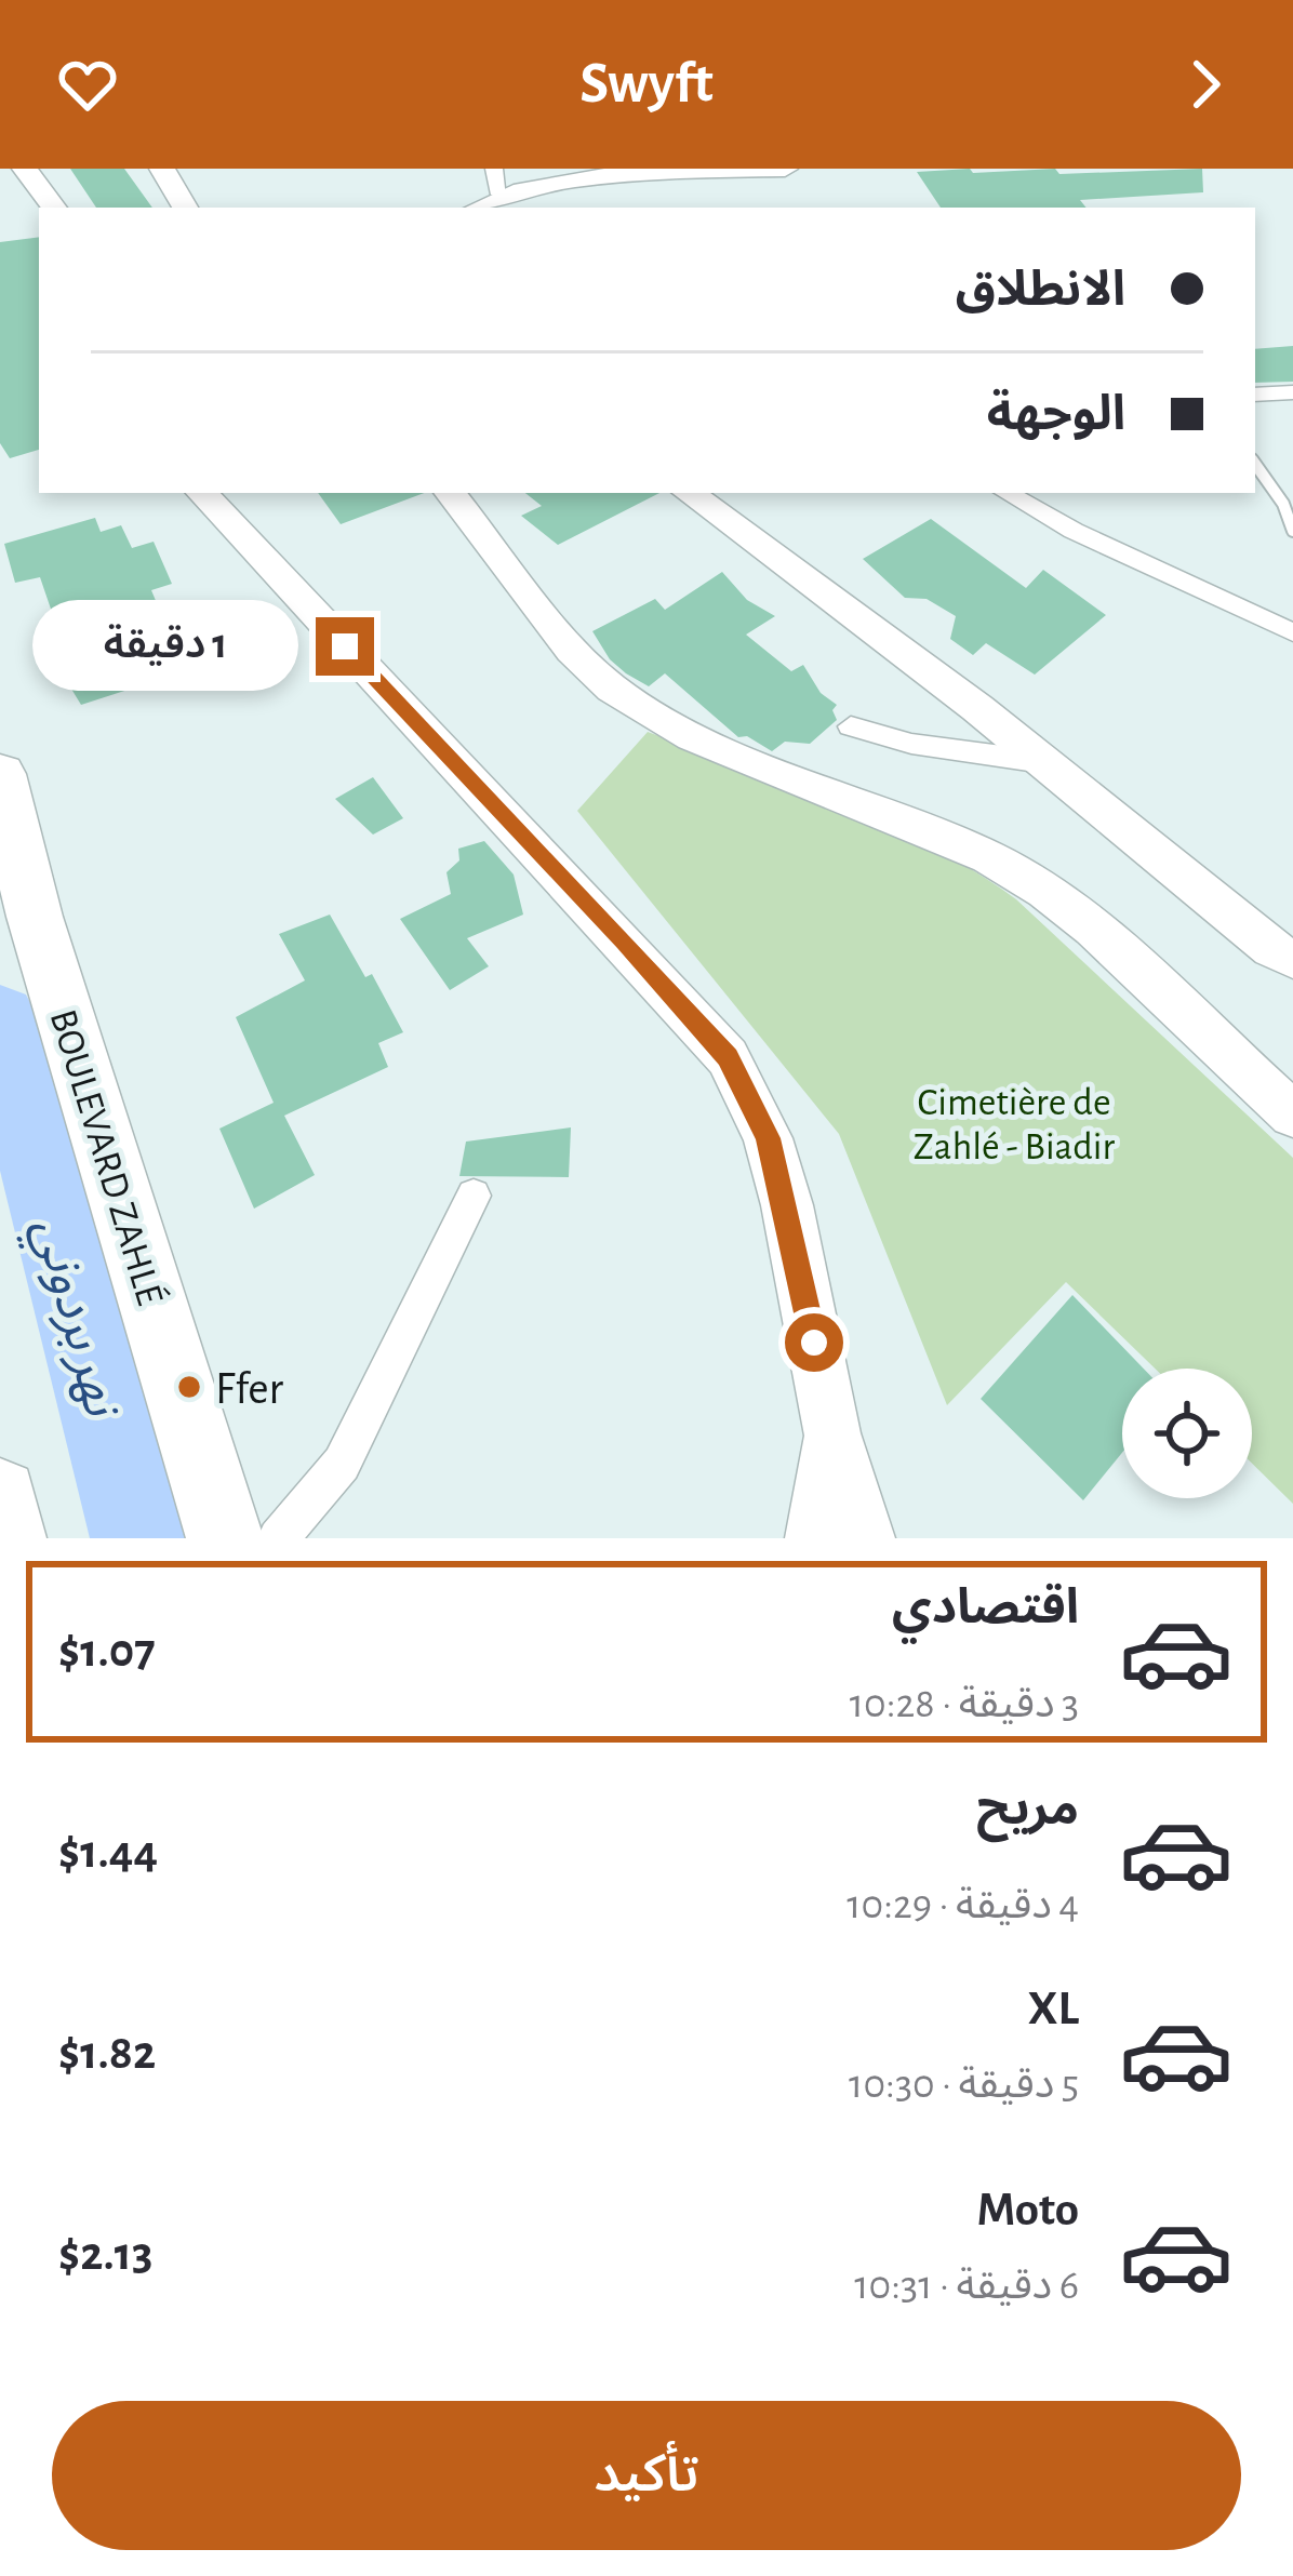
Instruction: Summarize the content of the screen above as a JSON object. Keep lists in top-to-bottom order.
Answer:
{
  "streets": {
    "highway": ["BOULEVARD ZAHLÉ"]
  },
  "water": ["نهر بردوني"],
  "parks": ["Cimetière de Zahlé - Biadir"],
  "places": ["Ffer"],
  "page": {
    "header": "Swyft",
    "banner": ["الانطلاق", "الوجهة"],
    "bubble": "1 دقيقة",
    "list": [
      {
        "name": "اقتصادي",
        "note": "3 دقيقة · 10:28",
        "value": "$1.07"
      },
      {
        "name": "مريح",
        "note": "4 دقيقة · 10:29",
        "value": "$1.44"
      },
      {
        "name": "XL",
        "note": "5 دقيقة · 10:30",
        "value": "$1.82"
      },
      {
        "name": "Moto",
        "note": "6 دقيقة · 10:31",
        "value": "$2.13"
      }
    ],
    "buttons": "تأكيد"
  }
}
